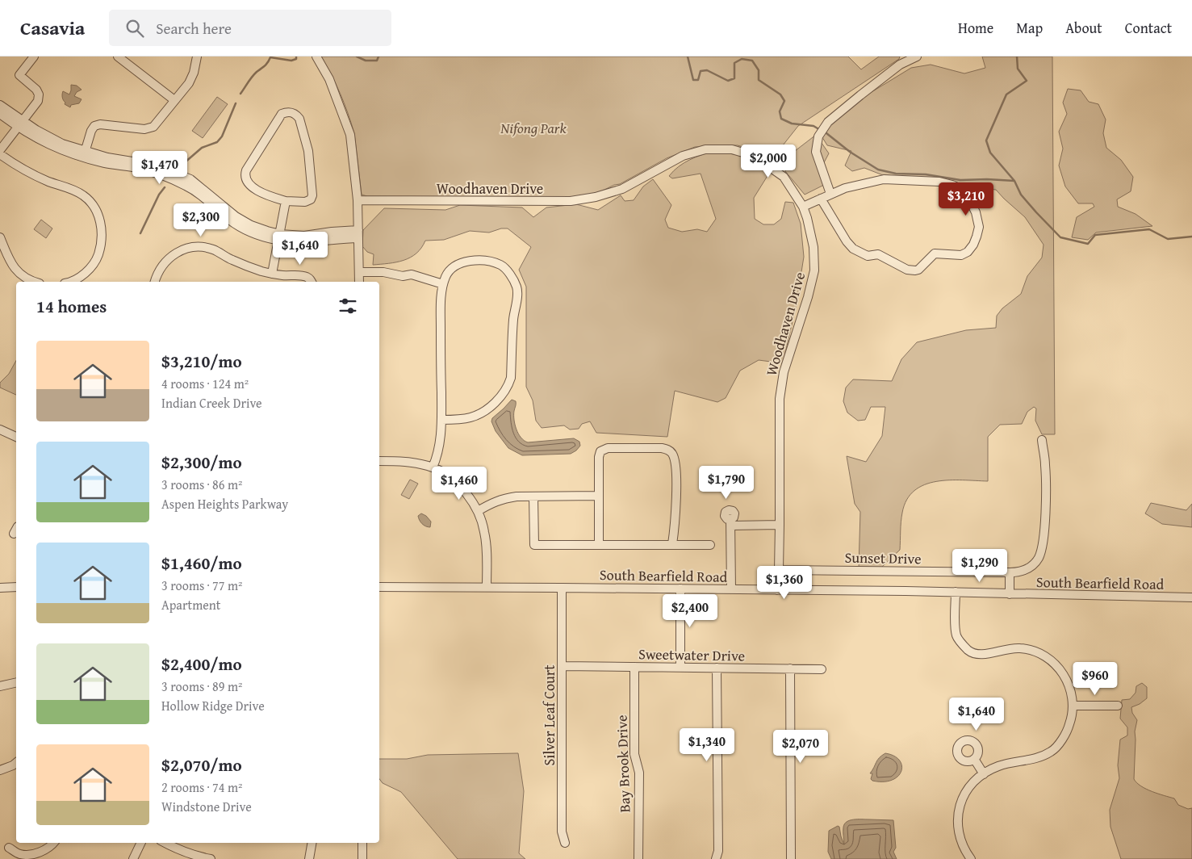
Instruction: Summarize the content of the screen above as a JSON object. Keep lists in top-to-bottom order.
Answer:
{
  "streets": {
    "street": [
      "Woodhaven Drive",
      "Sunset Drive",
      "South Bearfield Road",
      "Sweetwater Drive",
      "Silver Leaf Court",
      "Bay Brook Drive"
    ]
  },
  "crossings": [
    ["Woodhaven Drive", "Sunset Drive"],
    ["Woodhaven Drive", "South Bearfield Road"],
    ["South Bearfield Road", "Silver Leaf Court"],
    ["Sweetwater Drive", "Silver Leaf Court"],
    ["Sweetwater Drive", "Bay Brook Drive"]
  ],
  "parks": ["Nifong Park"],
  "page": {
    "header": "Casavia",
    "search": "Search here",
    "nav": [
      "Home",
      "Map",
      "About",
      "Contact"
    ],
    "price": [
      "$2,000",
      "$1,470",
      "$3,210",
      "$2,300",
      "$1,640",
      "$1,790",
      "$1,460",
      "$1,290",
      "$1,360",
      "$2,400",
      "$960",
      "$1,640",
      "$1,340",
      "$2,070"
    ],
    "heading": "14 homes",
    "list": [
      {
        "name": "$3,210/mo",
        "note": "4 rooms · 124 m² · Indian Creek Drive"
      },
      {
        "name": "$2,300/mo",
        "note": "3 rooms · 86 m² · Aspen Heights Parkway"
      },
      {
        "name": "$1,460/mo",
        "note": "3 rooms · 77 m² · Apartment"
      },
      {
        "name": "$2,400/mo",
        "note": "3 rooms · 89 m² · Hollow Ridge Drive"
      },
      {
        "name": "$2,070/mo",
        "note": "2 rooms · 74 m² · Windstone Drive"
      }
    ]
  }
}
